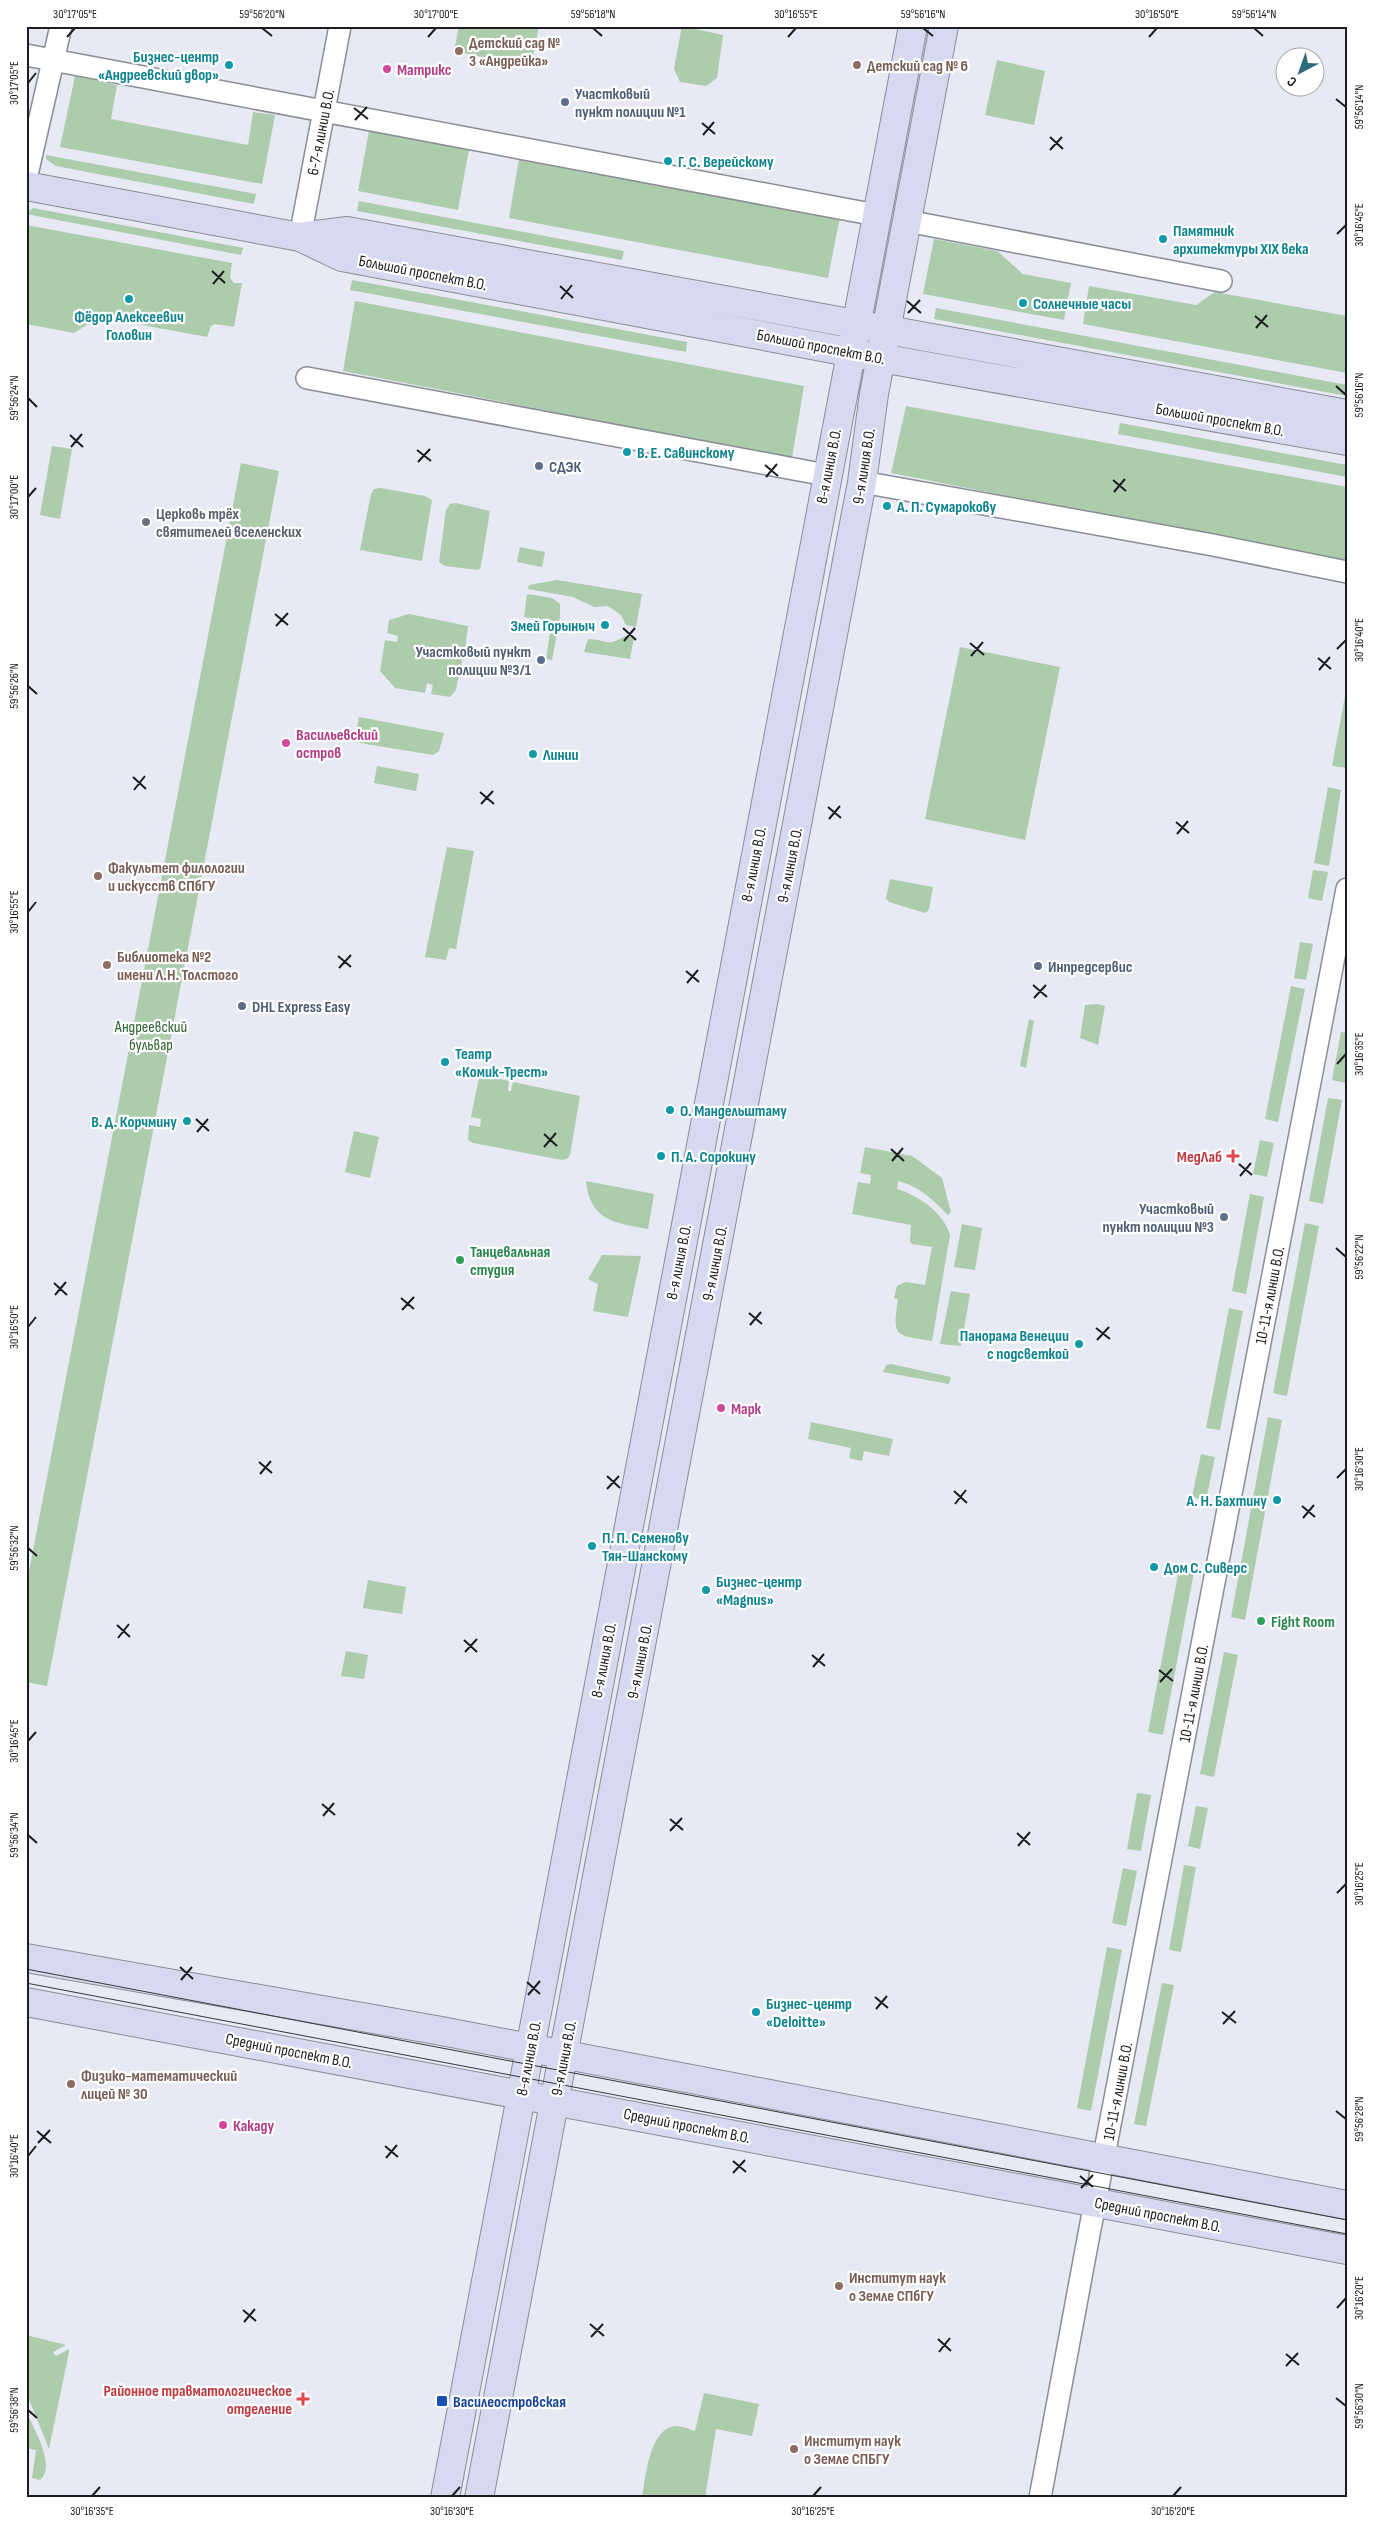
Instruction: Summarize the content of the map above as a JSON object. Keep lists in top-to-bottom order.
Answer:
{
  "streets": {
    "main road": [
      "Большой проспект В.О.",
      "8-я линия В.О.",
      "9-я линия В.О.",
      "Средний проспект В.О."
    ],
    "street": ["6-7-я линии В.О.", "10-11-я линии В.О."]
  },
  "crossings": [
    ["6-7-я линии В.О.", "Большой проспект В.О."],
    ["Большой проспект В.О.", "8-я линия В.О."],
    ["Большой проспект В.О.", "9-я линия В.О."],
    ["8-я линия В.О.", "Средний проспект В.О."],
    ["9-я линия В.О.", "Средний проспект В.О."],
    ["10-11-я линии В.О.", "Средний проспект В.О."]
  ],
  "parks": ["Андреевский бульвар"],
  "places": {
    "other": [
      "Детский сад № 3 «Андрейка»",
      "Бизнес-центр «Андреевский двор»",
      "Детский сад № 6",
      "Матрикс",
      "Участковый пункт полиции №1",
      "Г. С. Верейскому",
      "Памятник архитектуры XIX века",
      "Фёдор Алексеевич Головин",
      "Солнечные часы",
      "В. Е. Савинскому",
      "СДЭК",
      "А. П. Сумарокову",
      "Церковь трёх святителей вселенских",
      "Змей Горыныч",
      "Участковый пункт полиции №3/1",
      "Васильевский остров",
      "Линии",
      "Факультет филологии и искусств СПбГУ",
      "Библиотека №2 имени Л.Н. Толстого",
      "Инпредсервис",
      "DHL Express Easy",
      "Театр «Комик-Трест»",
      "О. Мандельштаму",
      "В. Д. Корчмину",
      "П. А. Сорокину",
      "Участковый пункт полиции №3",
      "Танцевальная студия",
      "Панорама Венеции с подсветкой",
      "Марк",
      "А. Н. Бахтину",
      "П. П. Семенову Тян-Шанскому",
      "Дом С. Сиверс",
      "Бизнес-центр «Magnus»",
      "Fight Room",
      "Бизнес-центр «Deloitte»",
      "Физико-математический лицей № 30",
      "Какаду",
      "Институт наук о Земле СПбГУ",
      "Институт наук о Земле СПБГУ"
    ],
    "health": ["МедЛаб", "Районное травматологическое отделение"],
    "transit": ["Василеостровская"]
  },
  "north": "bottom left",
  "coordinates": [
    "30°17'05\"E",
    "59°56'20\"N",
    "30°17'00\"E",
    "59°56'18\"N",
    "30°16'55\"E",
    "59°56'16\"N",
    "30°16'50\"E",
    "59°56'14\"N",
    "30°16'45\"E",
    "59°56'24\"N",
    "30°16'40\"E",
    "59°56'26\"N",
    "30°16'35\"E",
    "59°56'22\"N",
    "30°16'30\"E",
    "59°56'32\"N",
    "59°56'34\"N",
    "30°16'25\"E",
    "59°56'28\"N",
    "30°16'20\"E",
    "59°56'30\"N",
    "59°56'38\"N"
  ]
}
